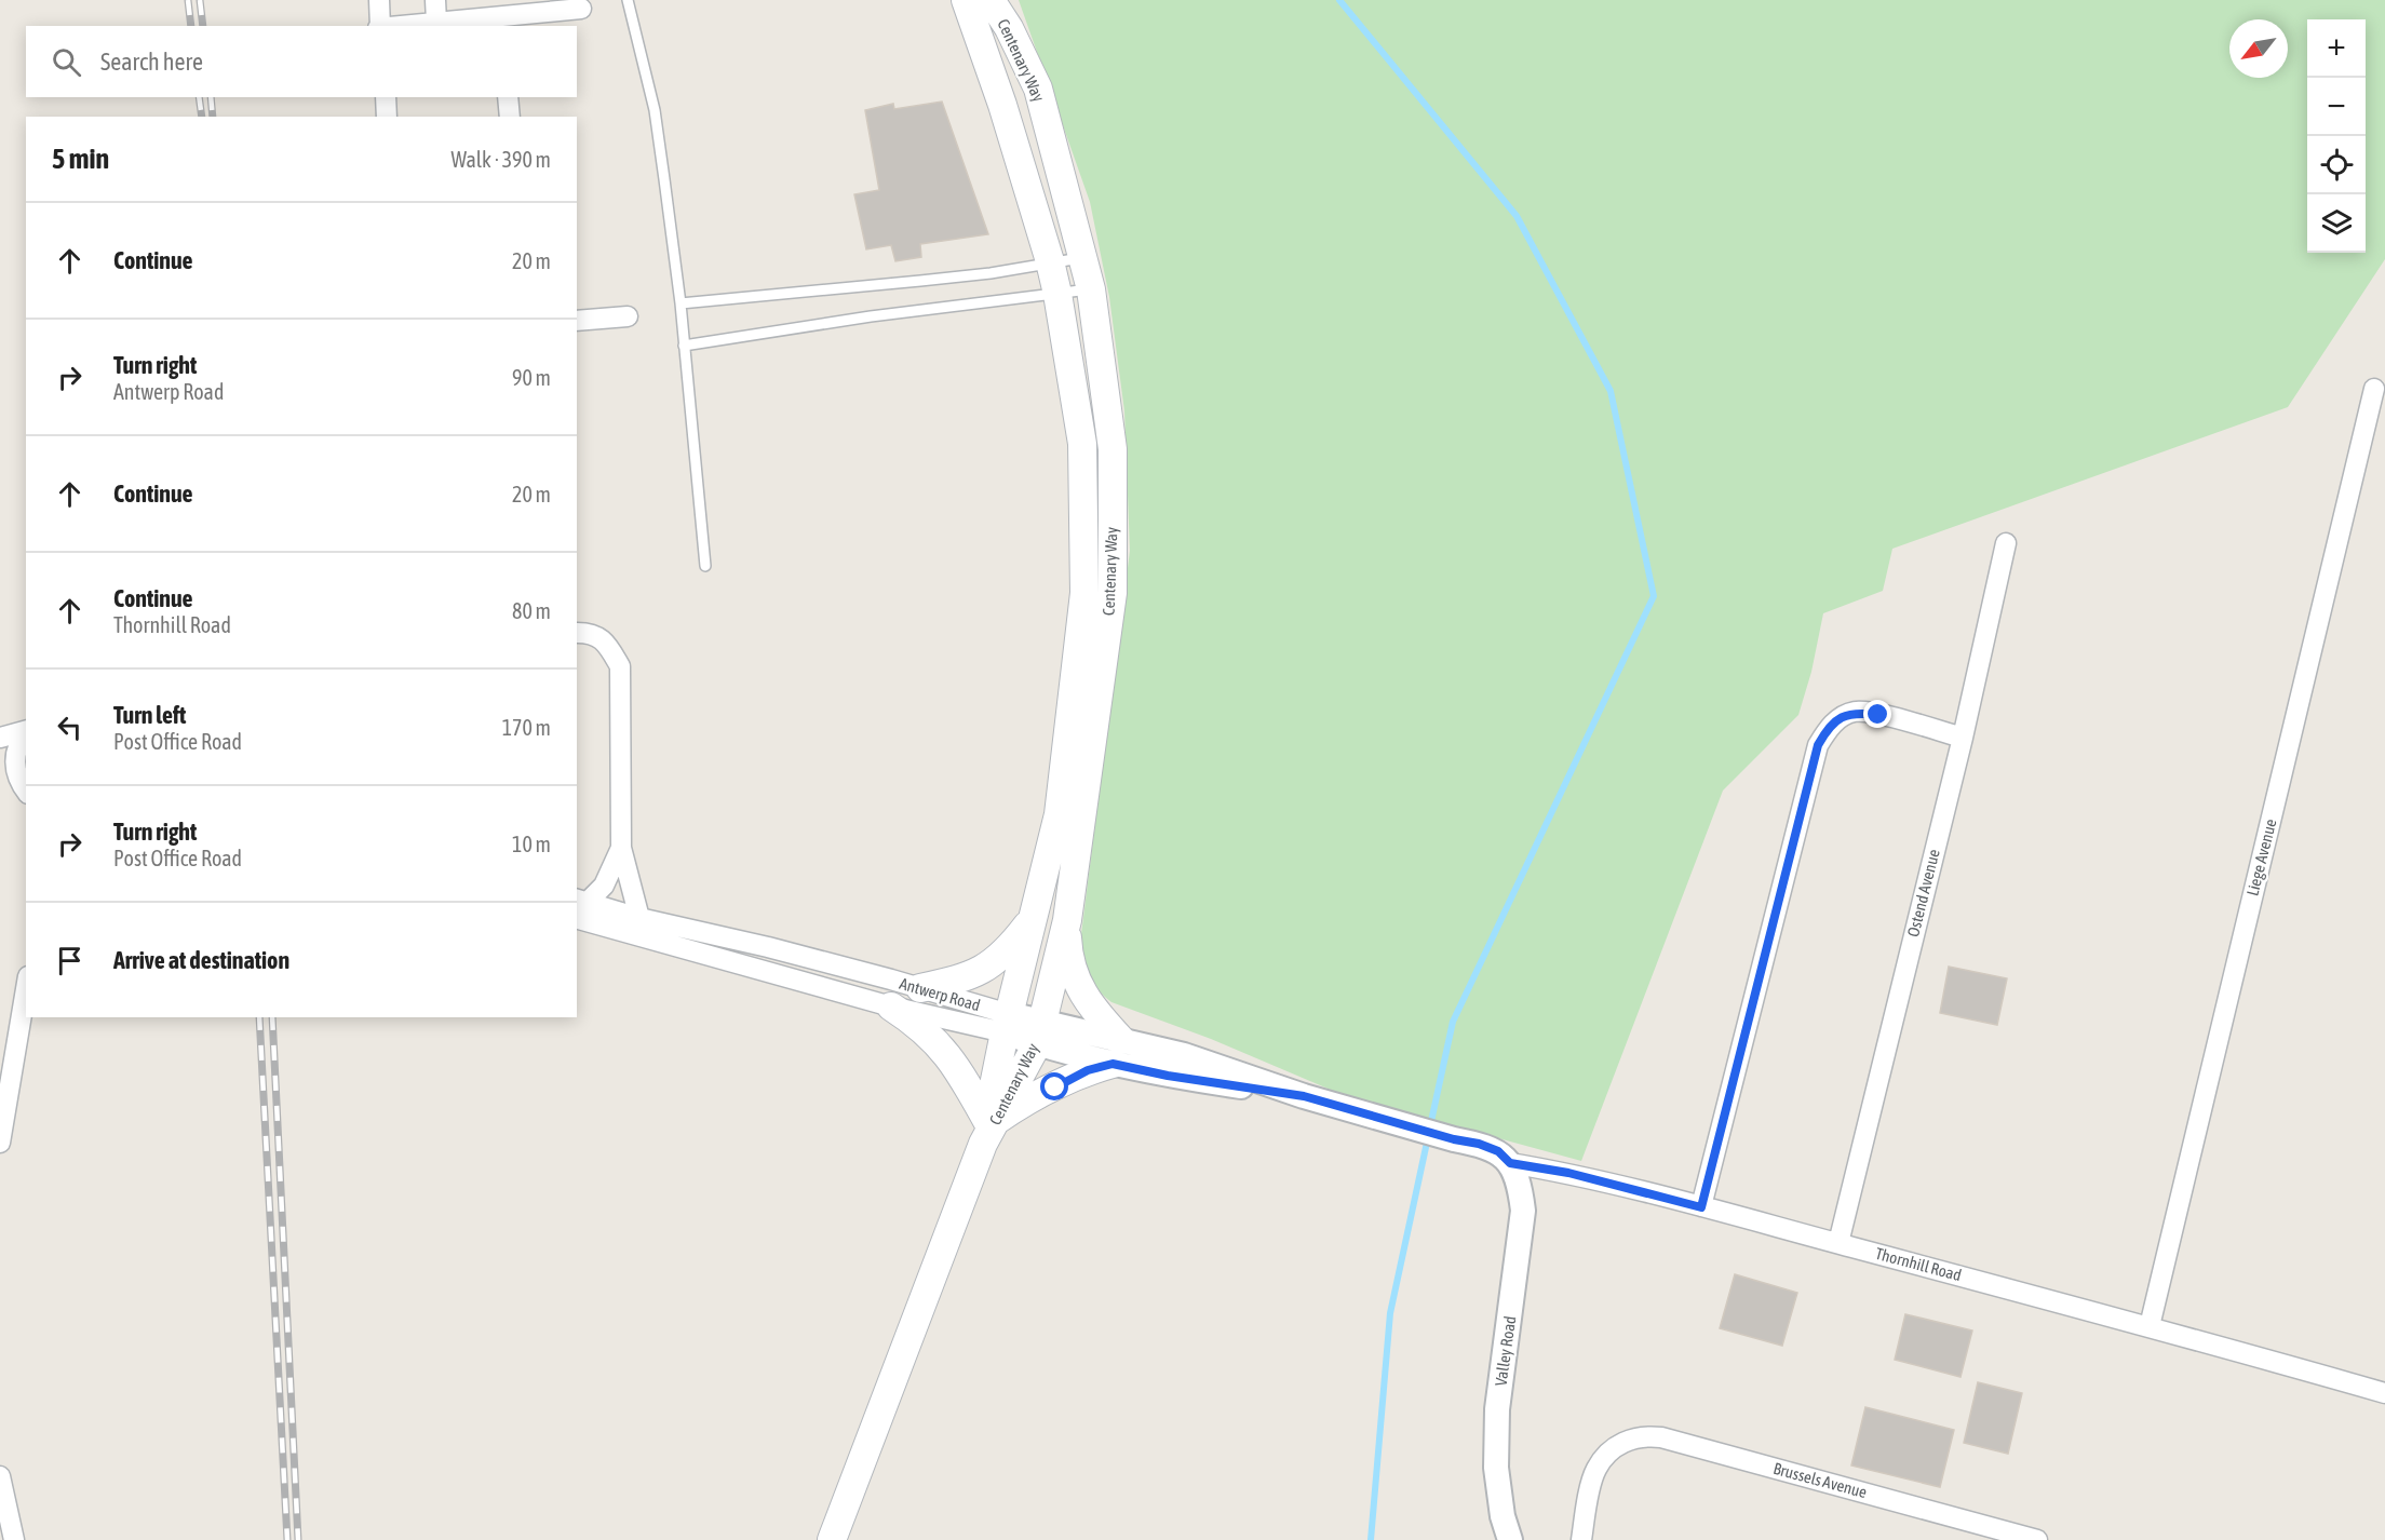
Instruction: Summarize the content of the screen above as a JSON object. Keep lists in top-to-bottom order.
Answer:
{
  "streets": {
    "main road": ["Centenary Way"],
    "street": [
      "Liege Avenue",
      "Ostend Avenue",
      "Antwerp Road",
      "Thornhill Road",
      "Valley Road",
      "Brussels Avenue"
    ]
  },
  "crossings": [
    ["Centenary Way", "Antwerp Road"],
    ["Liege Avenue", "Thornhill Road"],
    ["Ostend Avenue", "Thornhill Road"],
    ["Antwerp Road", "Thornhill Road"],
    ["Thornhill Road", "Valley Road"]
  ],
  "north": "bottom left",
  "page": {
    "map_buttons": ["+", "−"],
    "search": "Search here",
    "heading": ["5 min", "Walk · 390 m"],
    "list": [
      ["Continue", "20 m"],
      ["Turn right", "Antwerp Road", "90 m"],
      ["Continue", "20 m"],
      ["Continue", "Thornhill Road", "80 m"],
      ["Turn left", "Post Office Road", "170 m"],
      ["Turn right", "Post Office Road", "10 m"],
      "Arrive at destination"
    ]
  }
}
